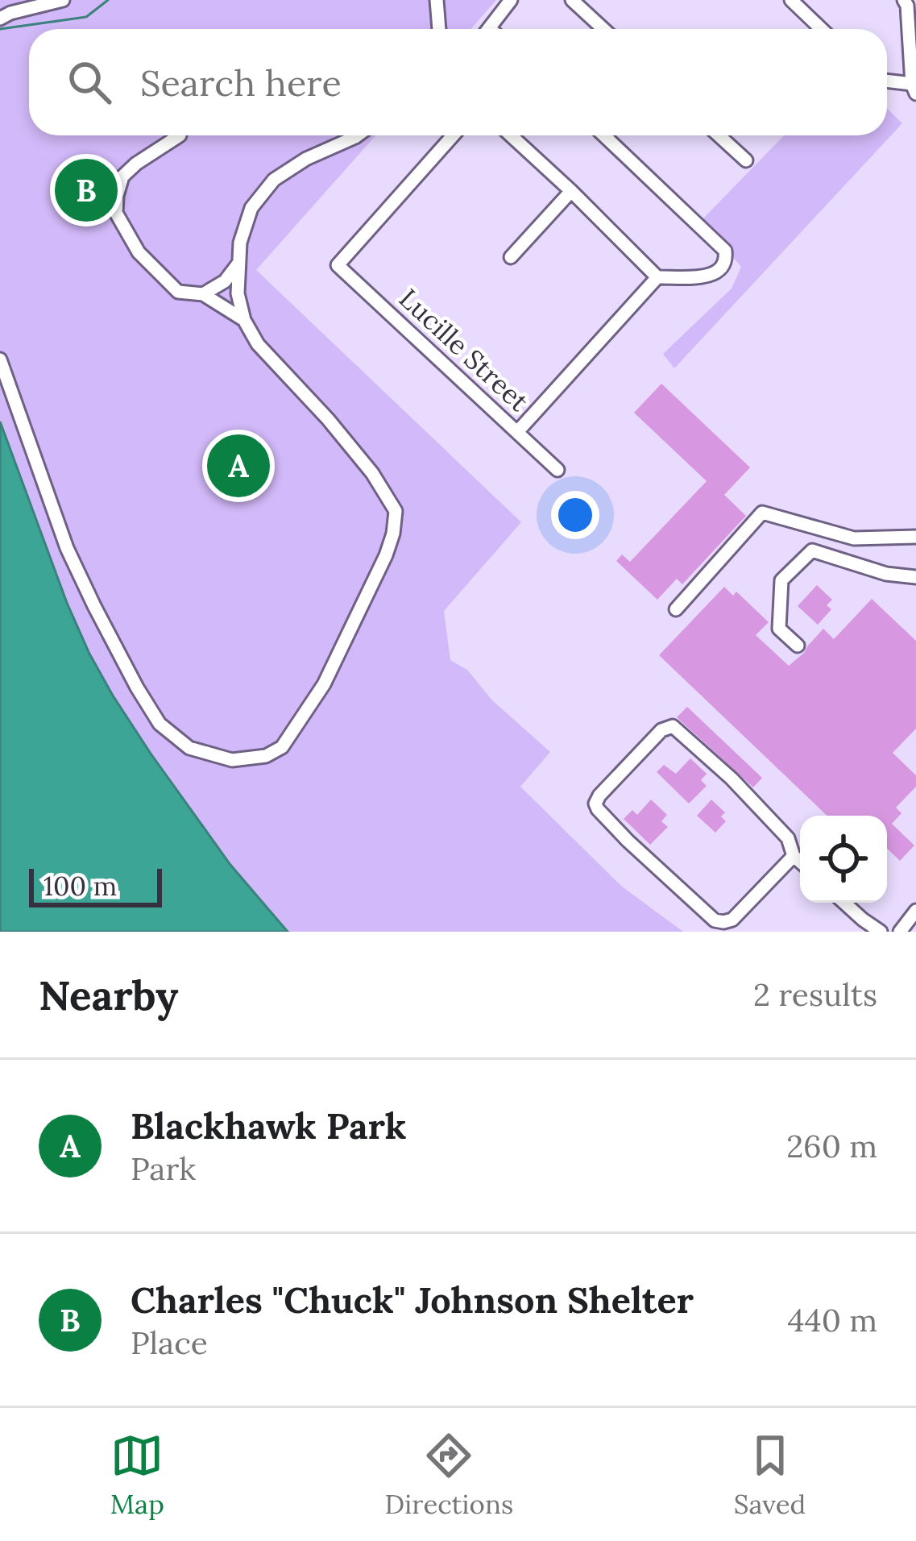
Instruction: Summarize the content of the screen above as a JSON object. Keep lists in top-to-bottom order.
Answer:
{
  "streets": {
    "street": ["Lucille Street"]
  },
  "scale_bar": "100 m",
  "page": {
    "search": "Search here",
    "pins": ["B", "A"],
    "scale": "100 m",
    "heading": ["Nearby", "2 results"],
    "list": [
      {
        "mark": "A",
        "name": "Blackhawk Park",
        "note": "Park",
        "value": "260 m"
      },
      {
        "mark": "B",
        "name": "Charles \"Chuck\" Johnson Shelter",
        "note": "Place",
        "value": "440 m"
      }
    ],
    "nav": ["Map", "Directions", "Saved"]
  }
}
